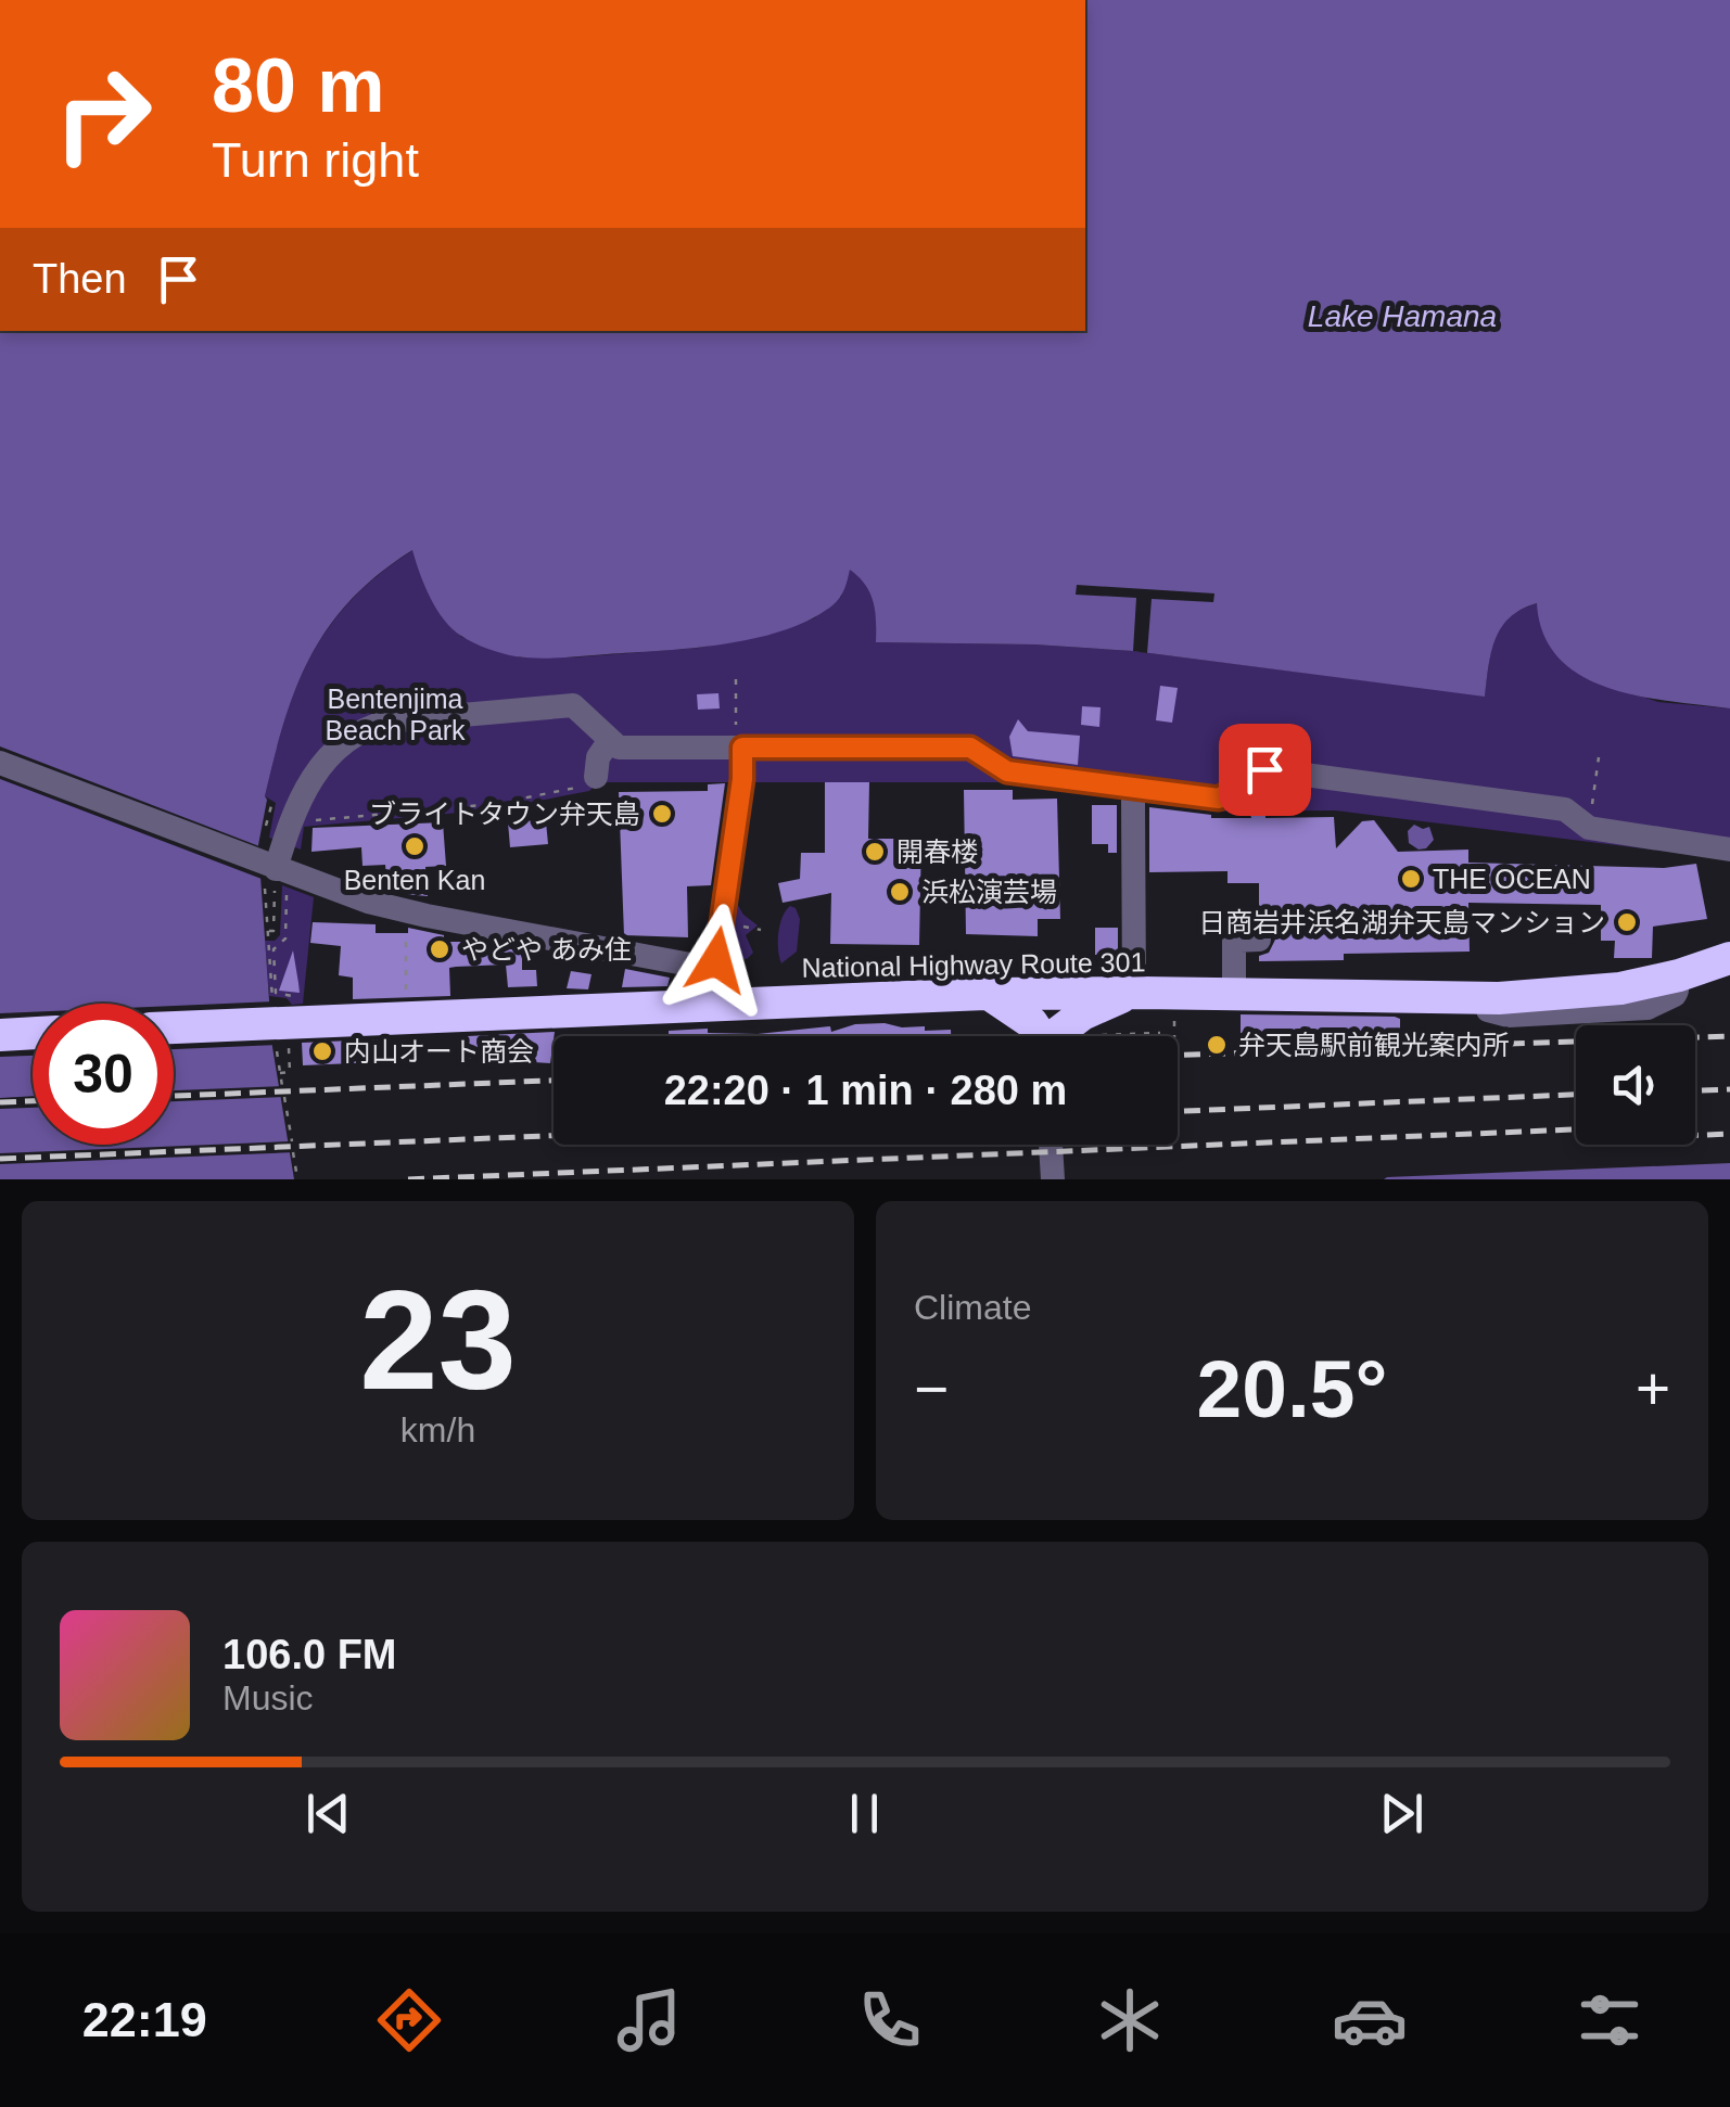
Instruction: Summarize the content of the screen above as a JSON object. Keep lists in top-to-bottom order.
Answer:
{
  "streets": {
    "highway": ["National Highway Route 301"]
  },
  "water": ["Lake Hamana"],
  "parks": ["Bentenjima Beach Park"],
  "places": [
    "ブライトタウン弁天島",
    "Benten Kan",
    "開春楼",
    "THE OCEAN",
    "浜松演芸場",
    "日商岩井浜名湖弁天島マンション",
    "やどや あみ住",
    "弁天島駅前観光案内所",
    "内山オート商会"
  ],
  "page": {
    "turn": ["80 m", "Turn right"],
    "then": "Then",
    "limit": "30",
    "trip": "22:20 · 1 min · 280 m",
    "tile": [
      ["23", "km/h"],
      "Climate"
    ],
    "heat": ["−", "20.5°", "+"],
    "song": ["106.0 FM", "Music"],
    "tabs": "22:19"
  }
}
